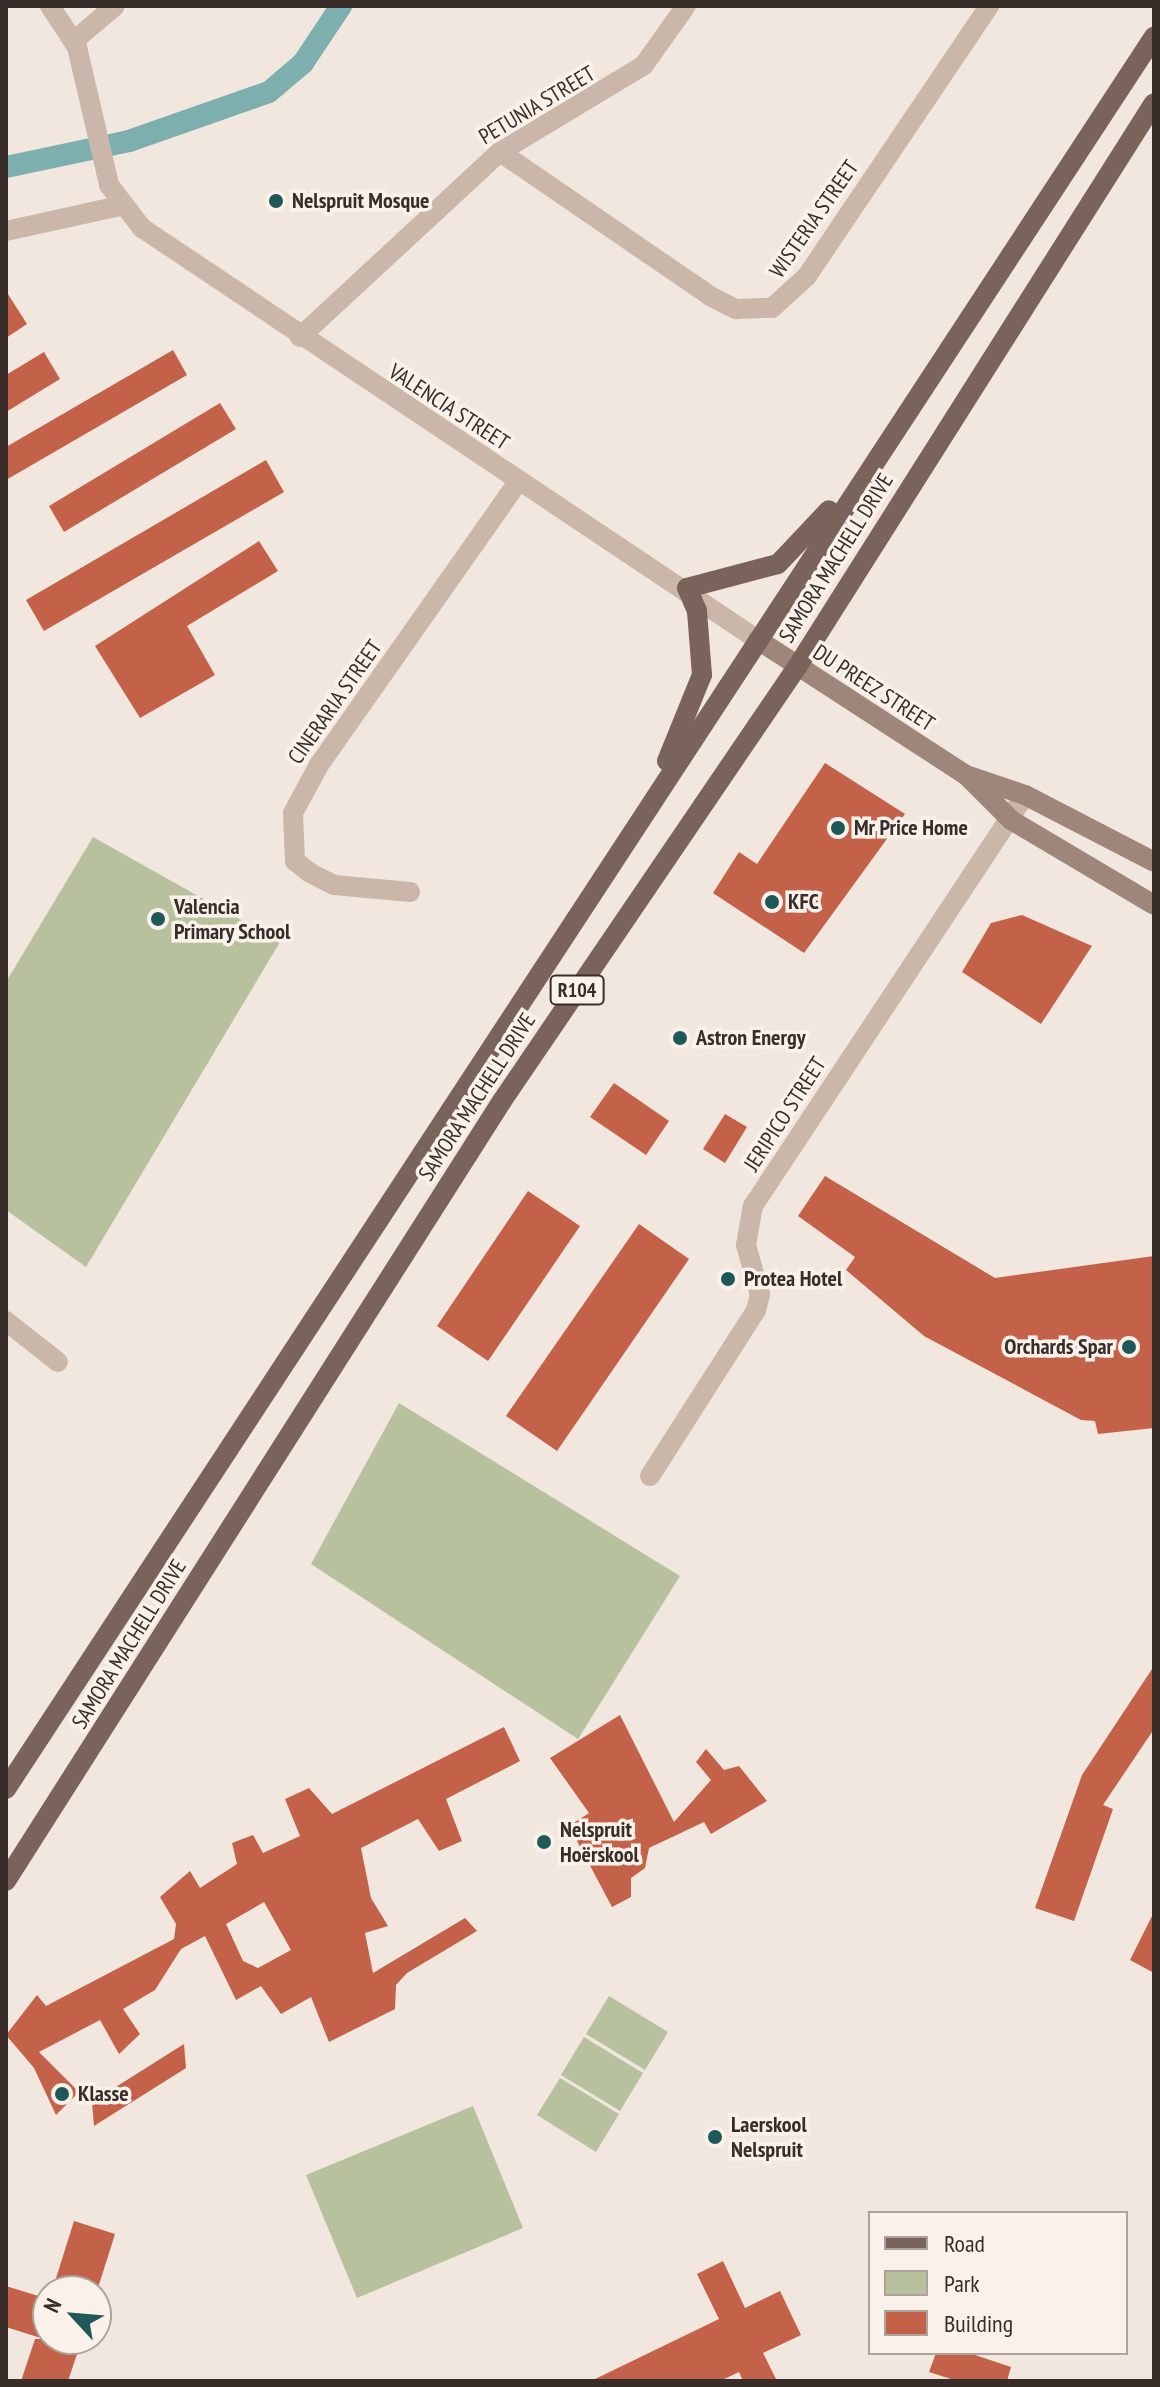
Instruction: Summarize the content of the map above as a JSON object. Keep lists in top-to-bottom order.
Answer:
{
  "streets": {
    "main road": ["SAMORA MACHELL DRIVE", "R104"],
    "street": [
      "PETUNIA STREET",
      "WISTERIA STREET",
      "VALENCIA STREET",
      "DU PREEZ STREET",
      "CINERARIA STREET",
      "JERIPICO STREET"
    ]
  },
  "crossings": [
    ["PETUNIA STREET", "WISTERIA STREET"],
    ["PETUNIA STREET", "VALENCIA STREET"],
    ["VALENCIA STREET", "SAMORA MACHELL DRIVE"],
    ["VALENCIA STREET", "DU PREEZ STREET"],
    ["VALENCIA STREET", "CINERARIA STREET"],
    ["SAMORA MACHELL DRIVE", "DU PREEZ STREET"],
    ["DU PREEZ STREET", "JERIPICO STREET"]
  ],
  "places": [
    "Nelspruit Mosque",
    "Mr Price Home",
    "KFC",
    "Valencia Primary School",
    "Astron Energy",
    "Protea Hotel",
    "Orchards Spar",
    "Nelspruit Hoërskool",
    "Klasse",
    "Laerskool Nelspruit"
  ],
  "legend": ["Road", "Park", "Building"],
  "north": "top left"
}
